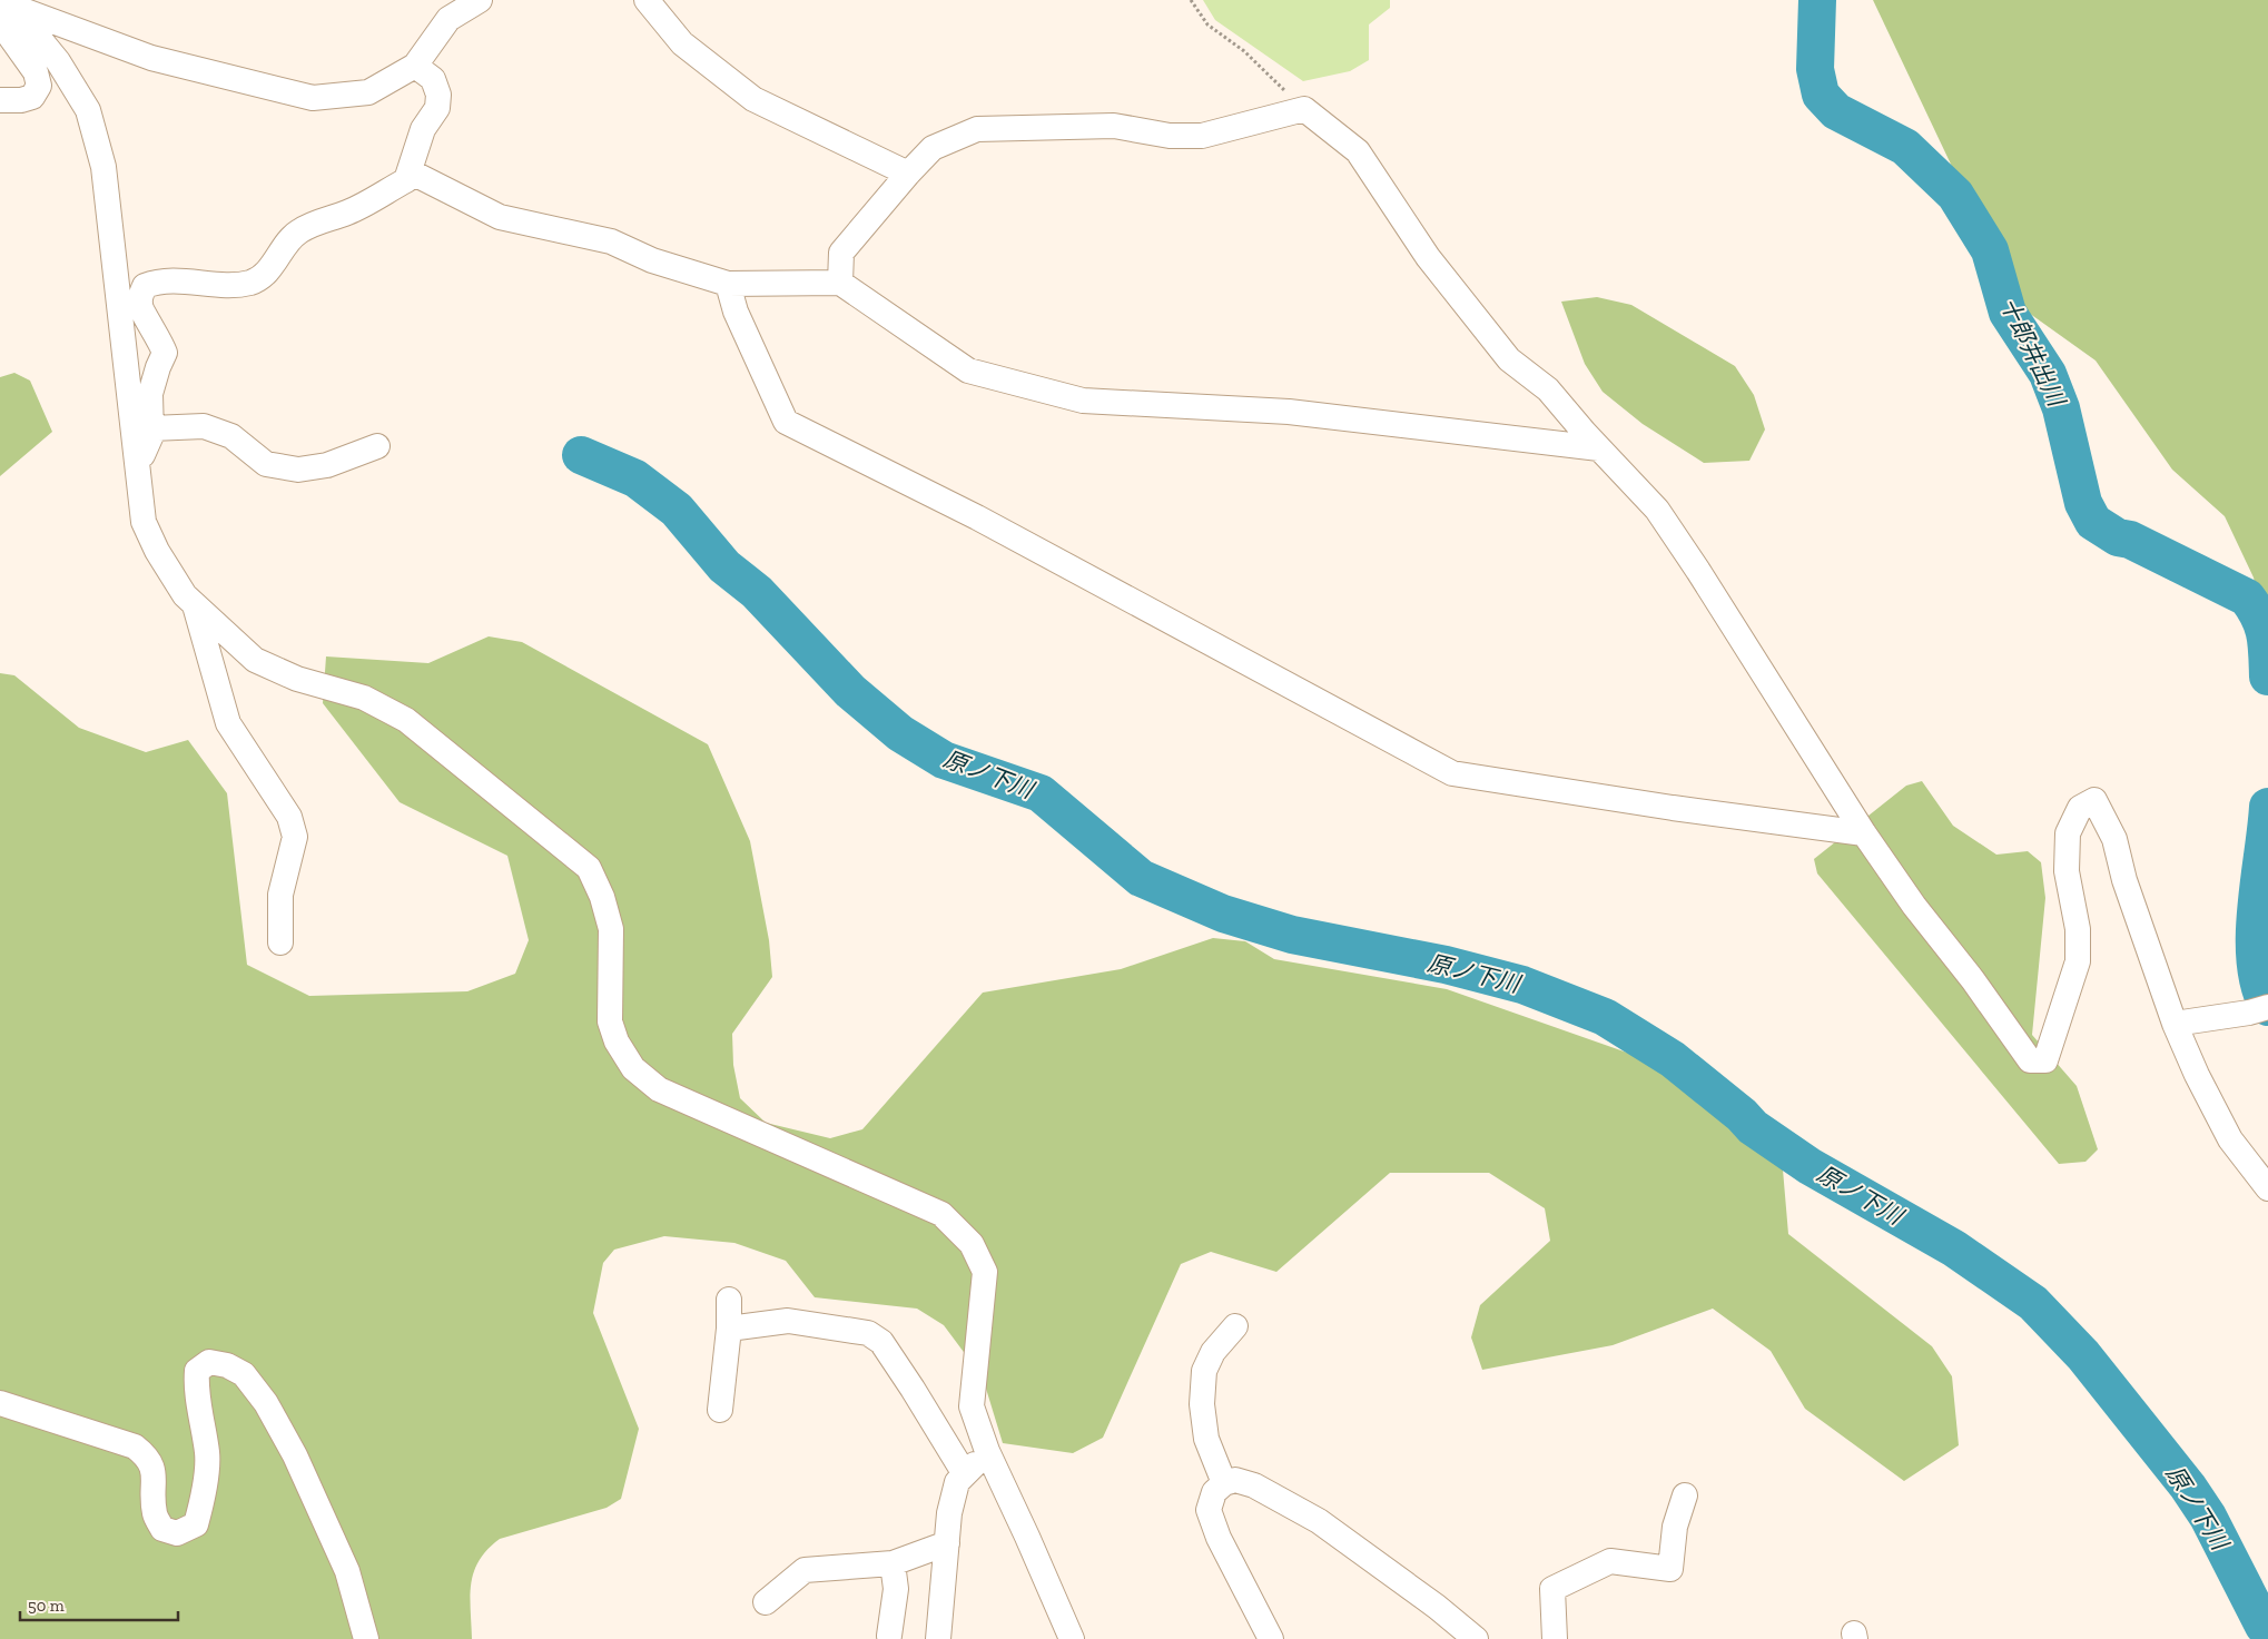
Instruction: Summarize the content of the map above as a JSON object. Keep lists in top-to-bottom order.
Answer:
{
  "water": ["十郎井出川", "原ノ下川"],
  "scale_bar": "50 m"
}
